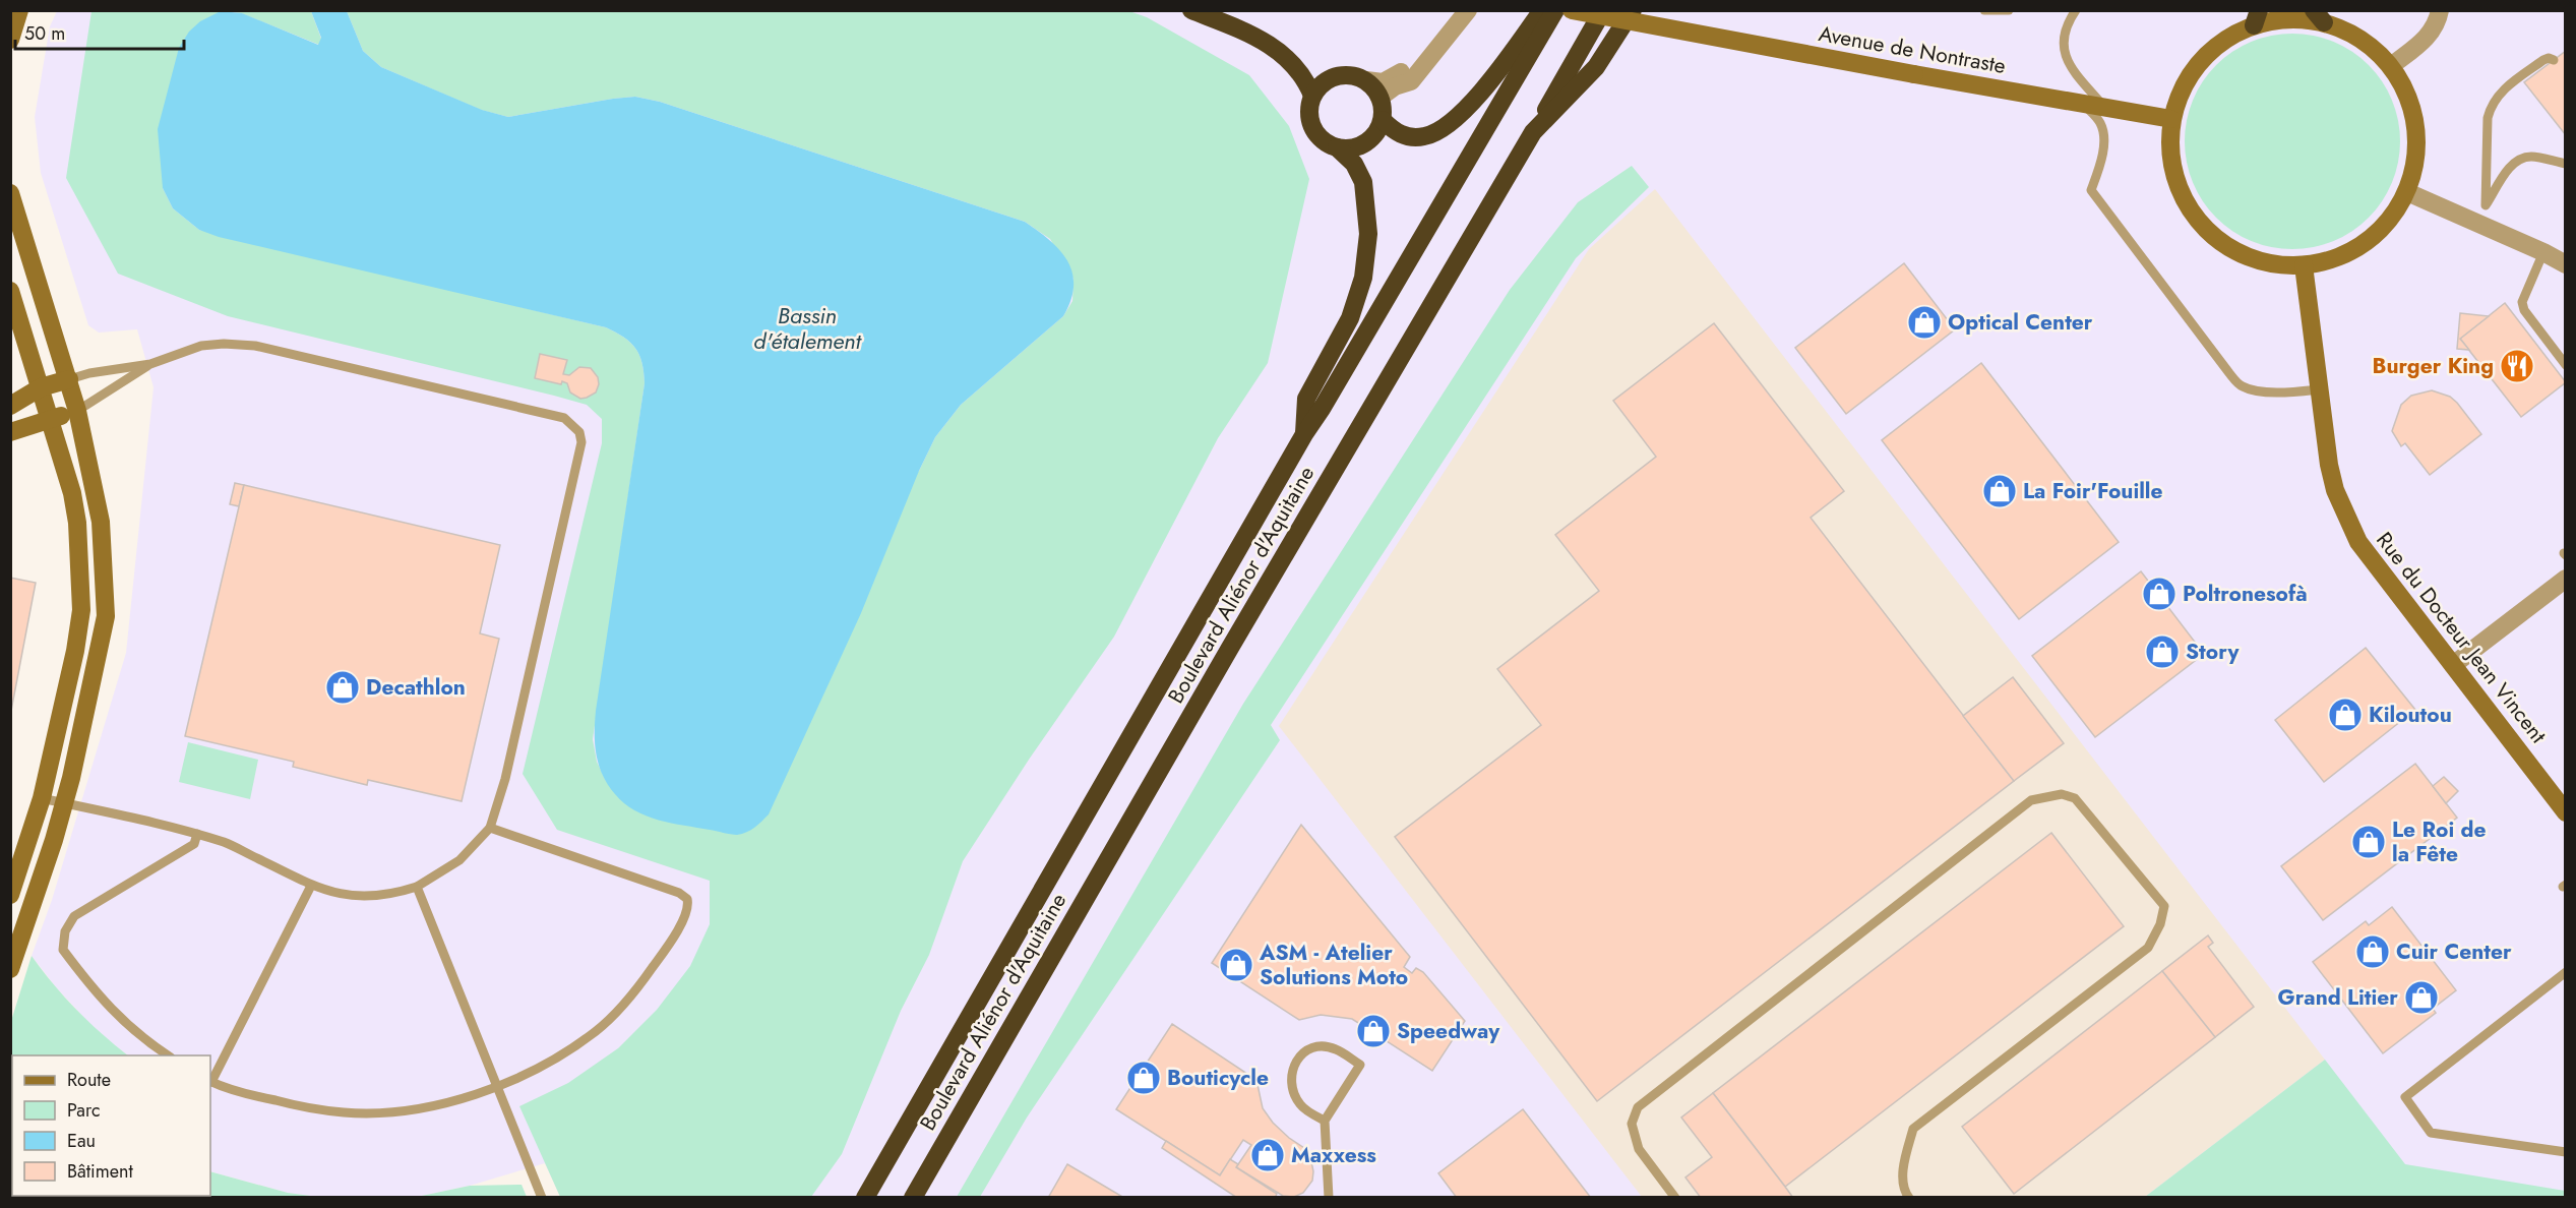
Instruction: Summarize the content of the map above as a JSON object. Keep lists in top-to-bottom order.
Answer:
{
  "streets": {
    "highway": ["Boulevard Aliénor d'Aquitaine"],
    "street": ["Avenue de Nontraste", "Rue du Docteur Jean Vincent"]
  },
  "water": ["Bassin d'étalement"],
  "places": {
    "shop": [
      "Optical Center",
      "La Foir'Fouille",
      "Poltronesofà",
      "Story",
      "Decathlon",
      "Kiloutou",
      "Le Roi de la Fête",
      "Cuir Center",
      "ASM - Atelier Solutions Moto",
      "Grand Litier",
      "Speedway",
      "Bouticycle",
      "Maxxess"
    ],
    "restaurant": ["Burger King"]
  },
  "legend": [
    "Route",
    "Parc",
    "Eau",
    "Bâtiment"
  ],
  "scale_bar": "50 m"
}
